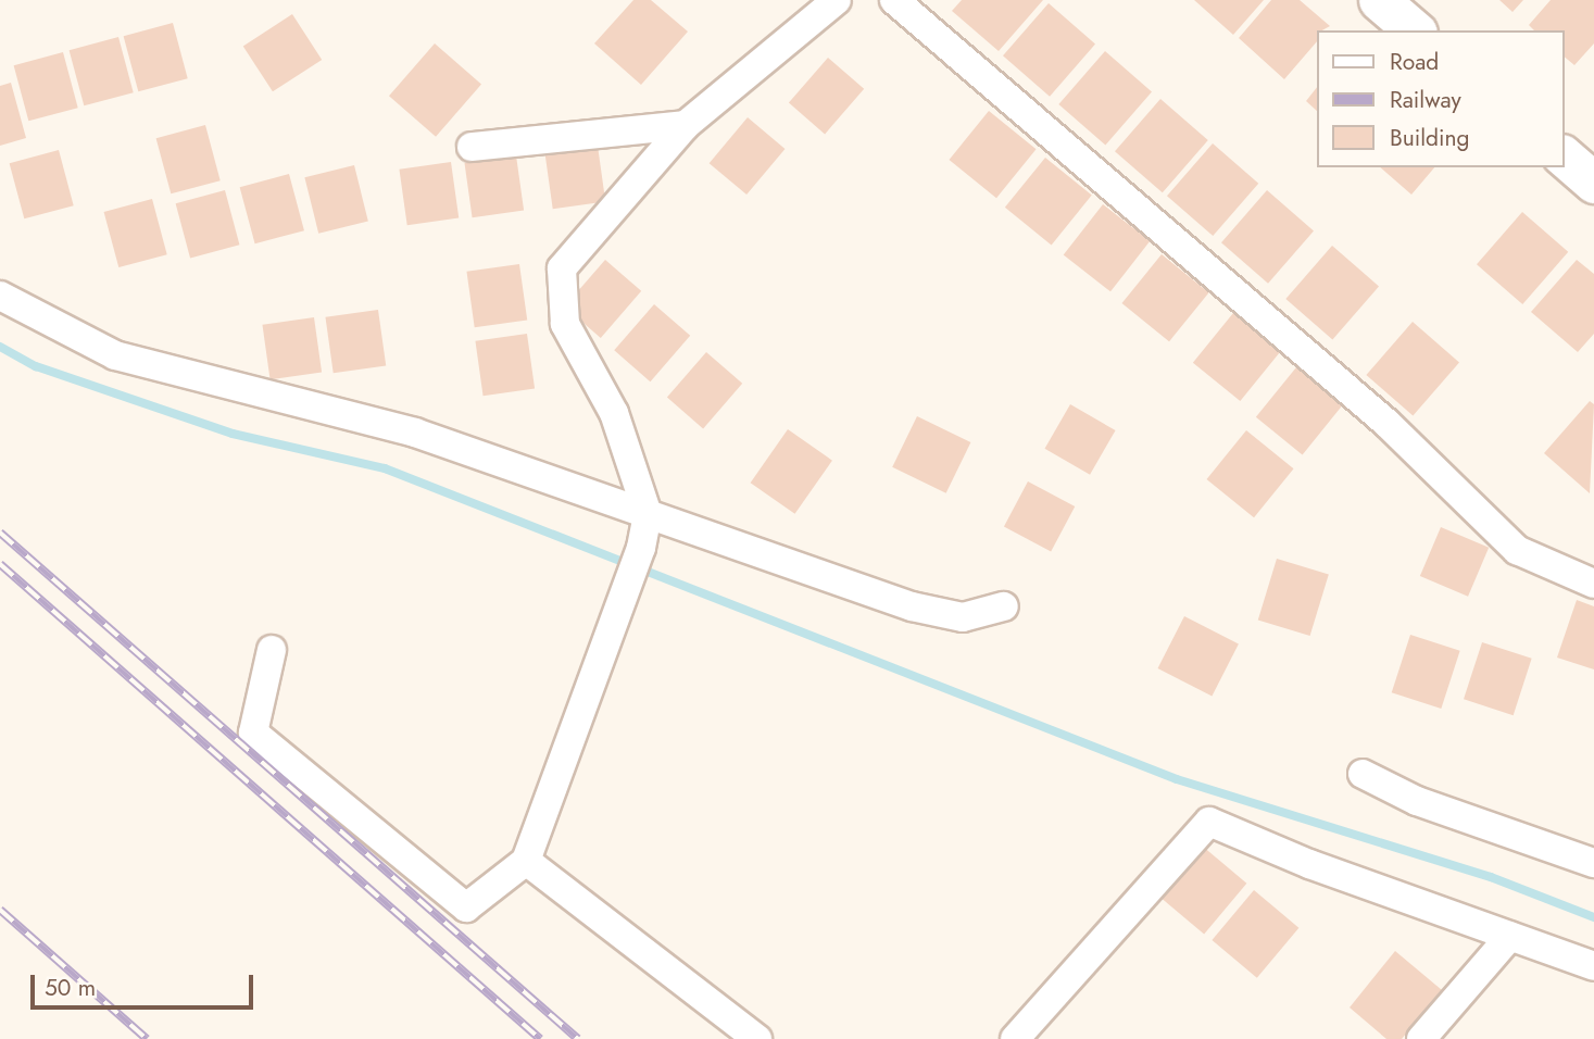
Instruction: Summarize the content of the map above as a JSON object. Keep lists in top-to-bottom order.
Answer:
{
  "legend": ["Road", "Railway", "Building"],
  "scale_bar": "50 m"
}
